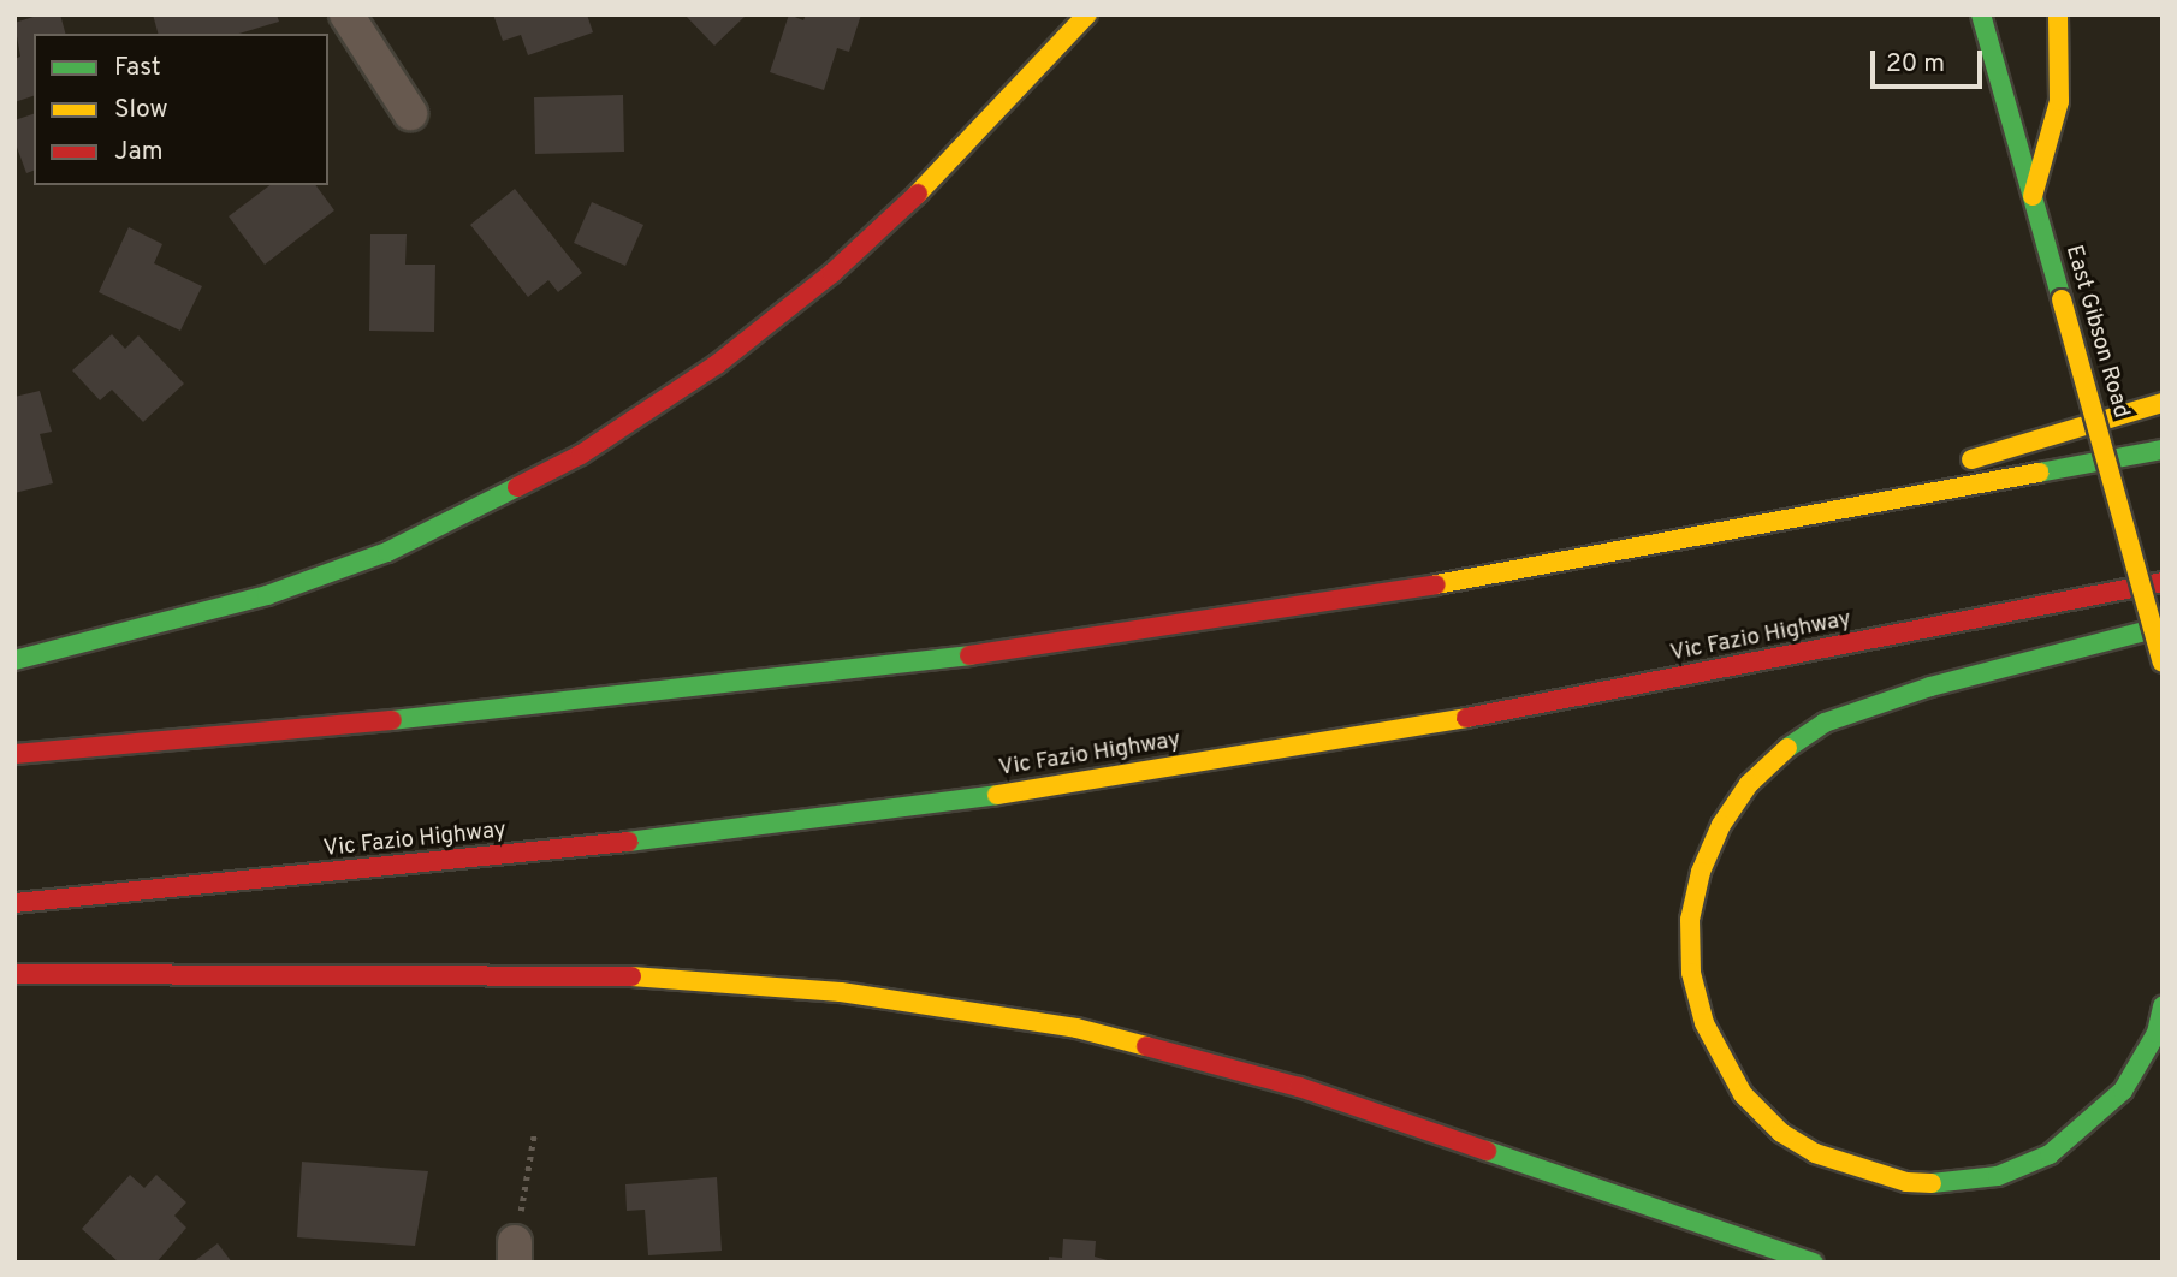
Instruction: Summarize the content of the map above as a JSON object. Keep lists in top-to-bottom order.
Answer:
{
  "streets": {
    "main road": ["East Gibson Road", "Vic Fazio Highway"]
  },
  "legend": ["Fast", "Slow", "Jam"],
  "scale_bar": "20 m"
}
